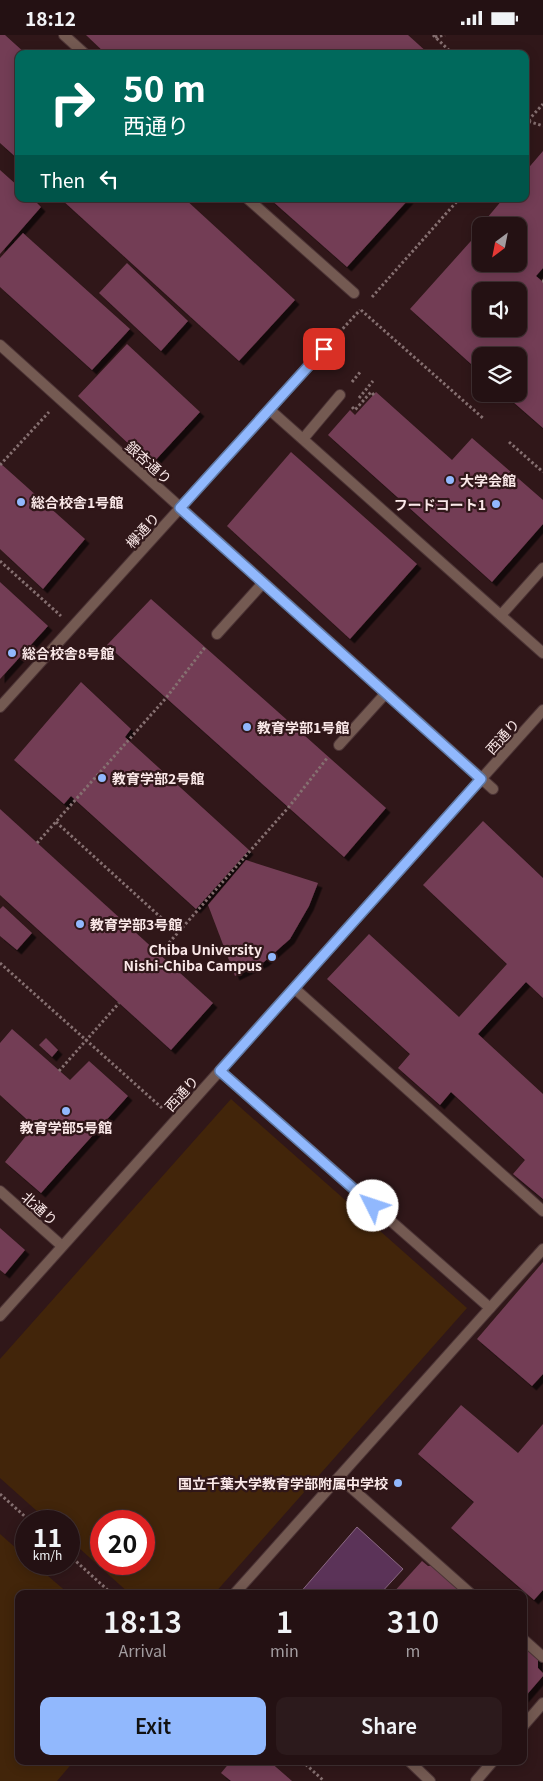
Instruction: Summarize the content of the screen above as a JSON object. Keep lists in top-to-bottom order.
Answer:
{
  "streets": {
    "lane": [
      "銀杏通り",
      "欅通り",
      "西通り",
      "北通り"
    ]
  },
  "crossings": [
    ["銀杏通り", "欅通り"],
    ["銀杏通り", "西通り"],
    ["西通り", "北通り"]
  ],
  "places": [
    "大学会館",
    "総合校舎1号館",
    "フードコート1",
    "総合校舎8号館",
    "教育学部1号館",
    "教育学部2号館",
    "教育学部3号館",
    "Chiba University Nishi-Chiba Campus",
    "教育学部5号館",
    "国立千葉大学教育学部附属中学校"
  ],
  "north": "bottom left",
  "page": {
    "status": "18:12",
    "turn": ["50 m", "西通り"],
    "then": "Then",
    "speed": "11 km/h",
    "limit": "20",
    "eta": [
      "18:13",
      "Arrival",
      "1",
      "min",
      "310",
      "m"
    ],
    "buttons": ["Exit", "Share"]
  }
}
